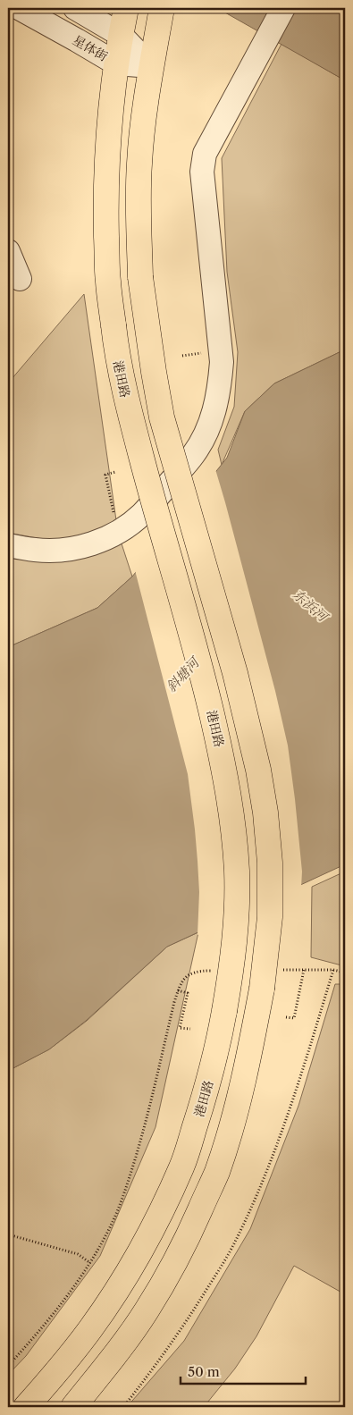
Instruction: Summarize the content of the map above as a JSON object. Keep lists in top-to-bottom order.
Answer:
{
  "streets": {
    "main road": ["港田路"],
    "street": ["星体街"]
  },
  "crossings": [
    ["星体街", "港田路"]
  ],
  "water": ["东浜河", "斜塘河"],
  "scale_bar": "50 m"
}
